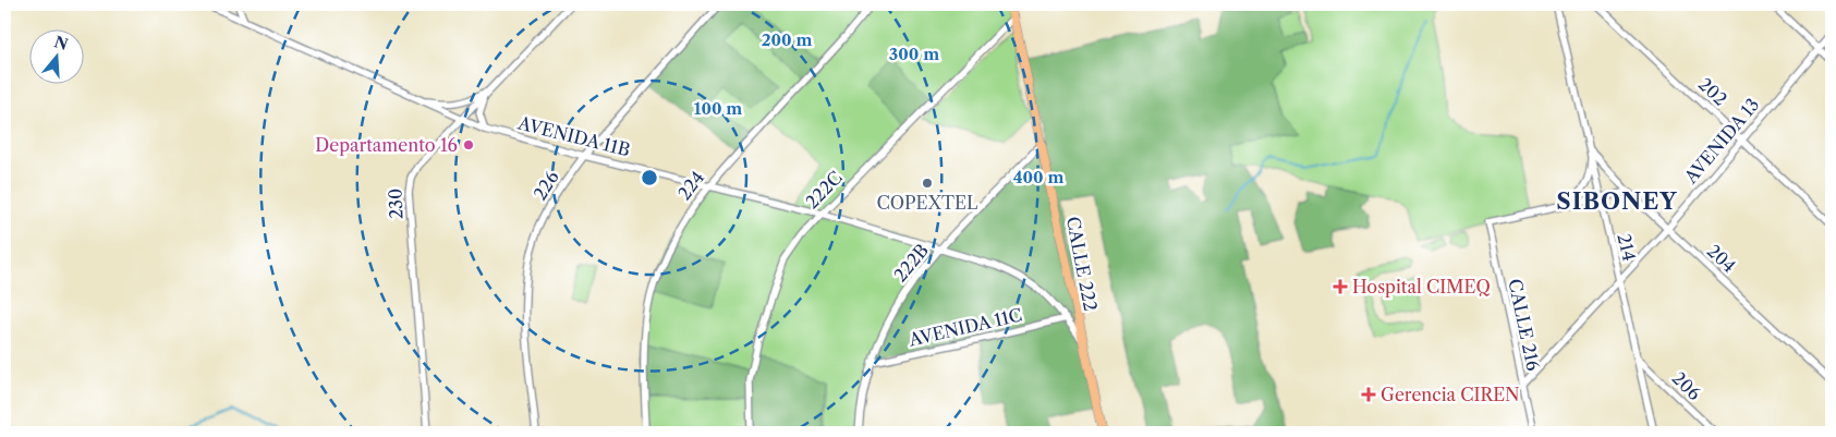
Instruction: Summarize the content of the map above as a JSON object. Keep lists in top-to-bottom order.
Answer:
{
  "streets": {
    "main road": ["CALLE 222"],
    "street": [
      "202",
      "AVENIDA 11B",
      "AVENIDA 13",
      "226",
      "224",
      "222C",
      "230",
      "214",
      "204",
      "222B",
      "CALLE 216",
      "AVENIDA 11C",
      "206"
    ]
  },
  "crossings": [
    ["202", "AVENIDA 13"],
    ["AVENIDA 11B", "226"],
    ["AVENIDA 11B", "224"],
    ["AVENIDA 11B", "222C"],
    ["AVENIDA 11B", "230"],
    ["AVENIDA 11B", "222B"],
    ["AVENIDA 11B", "CALLE 222"],
    ["AVENIDA 11B", "AVENIDA 11C"],
    ["AVENIDA 13", "214"],
    ["AVENIDA 13", "204"],
    ["AVENIDA 13", "CALLE 216"],
    ["222C", "CALLE 222"],
    ["214", "204"],
    ["214", "206"],
    ["222B", "CALLE 222"],
    ["222B", "AVENIDA 11C"]
  ],
  "districts": ["SIBONEY"],
  "places": {
    "other": ["Departamento 16", "COPEXTEL"],
    "health": ["Hospital CIMEQ", "Gerencia CIREN"]
  },
  "north": "top",
  "rings": [
    "200 m",
    "300 m",
    "100 m",
    "400 m"
  ]
}
